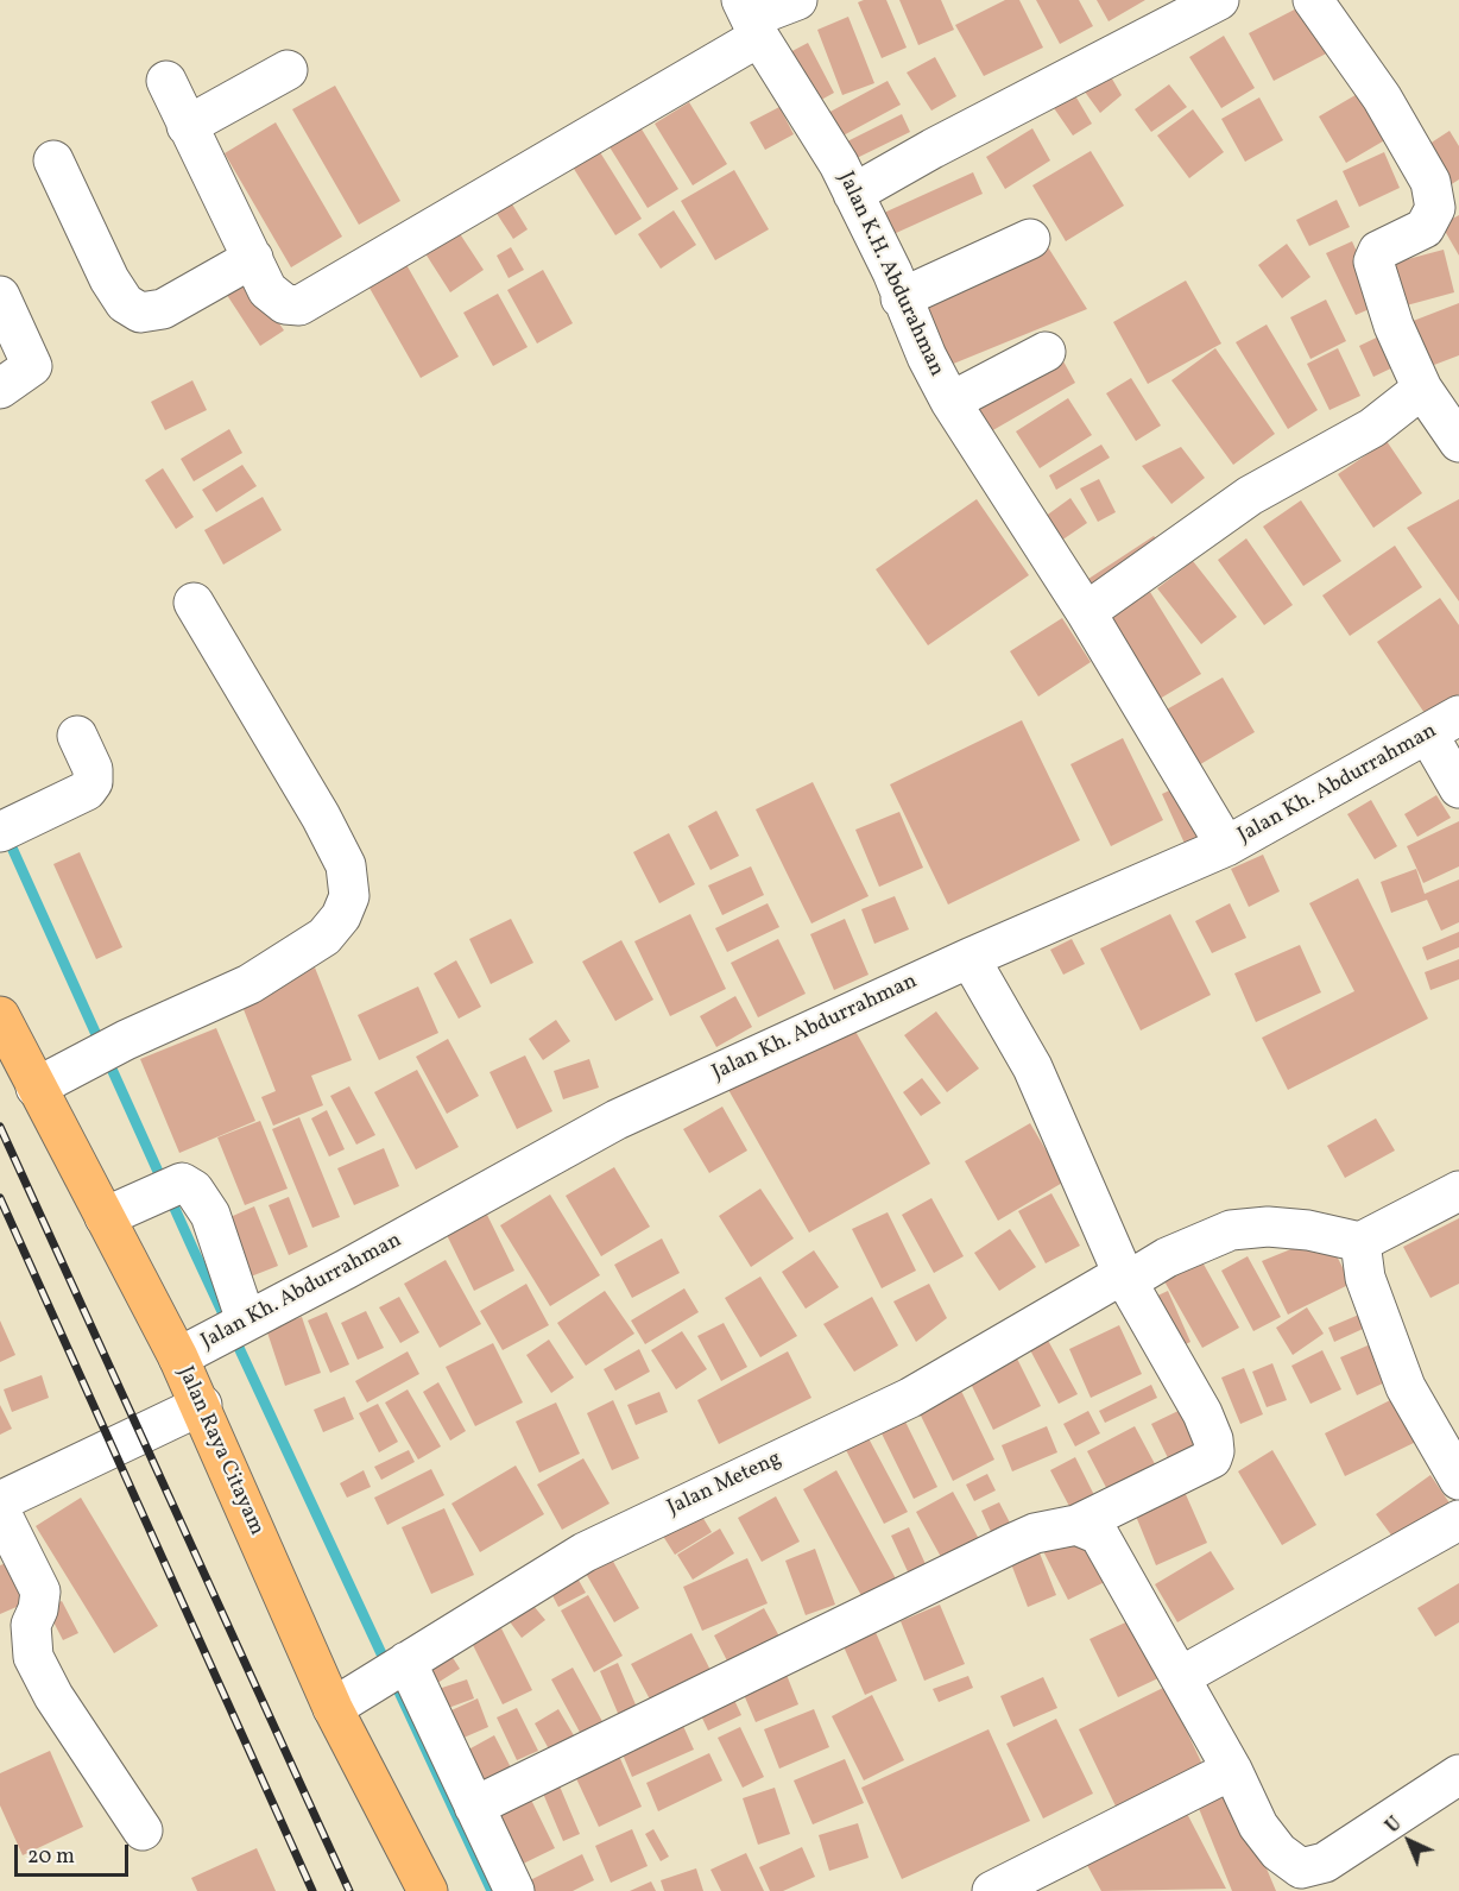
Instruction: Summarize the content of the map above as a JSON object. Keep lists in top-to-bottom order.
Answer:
{
  "streets": {
    "main road": ["Jalan Raya Citayam"],
    "street": ["Jalan K.H. Abdurahman", "Jalan Kh. Abdurrahman", "Jalan Meteng"]
  },
  "crossings": [
    ["Jalan K.H. Abdurahman", "Jalan Kh. Abdurrahman"],
    ["Jalan Kh. Abdurrahman", "Jalan Raya Citayam"],
    ["Jalan Raya Citayam", "Jalan Meteng"]
  ],
  "scale_bar": "20 m",
  "north": "top left"
}
